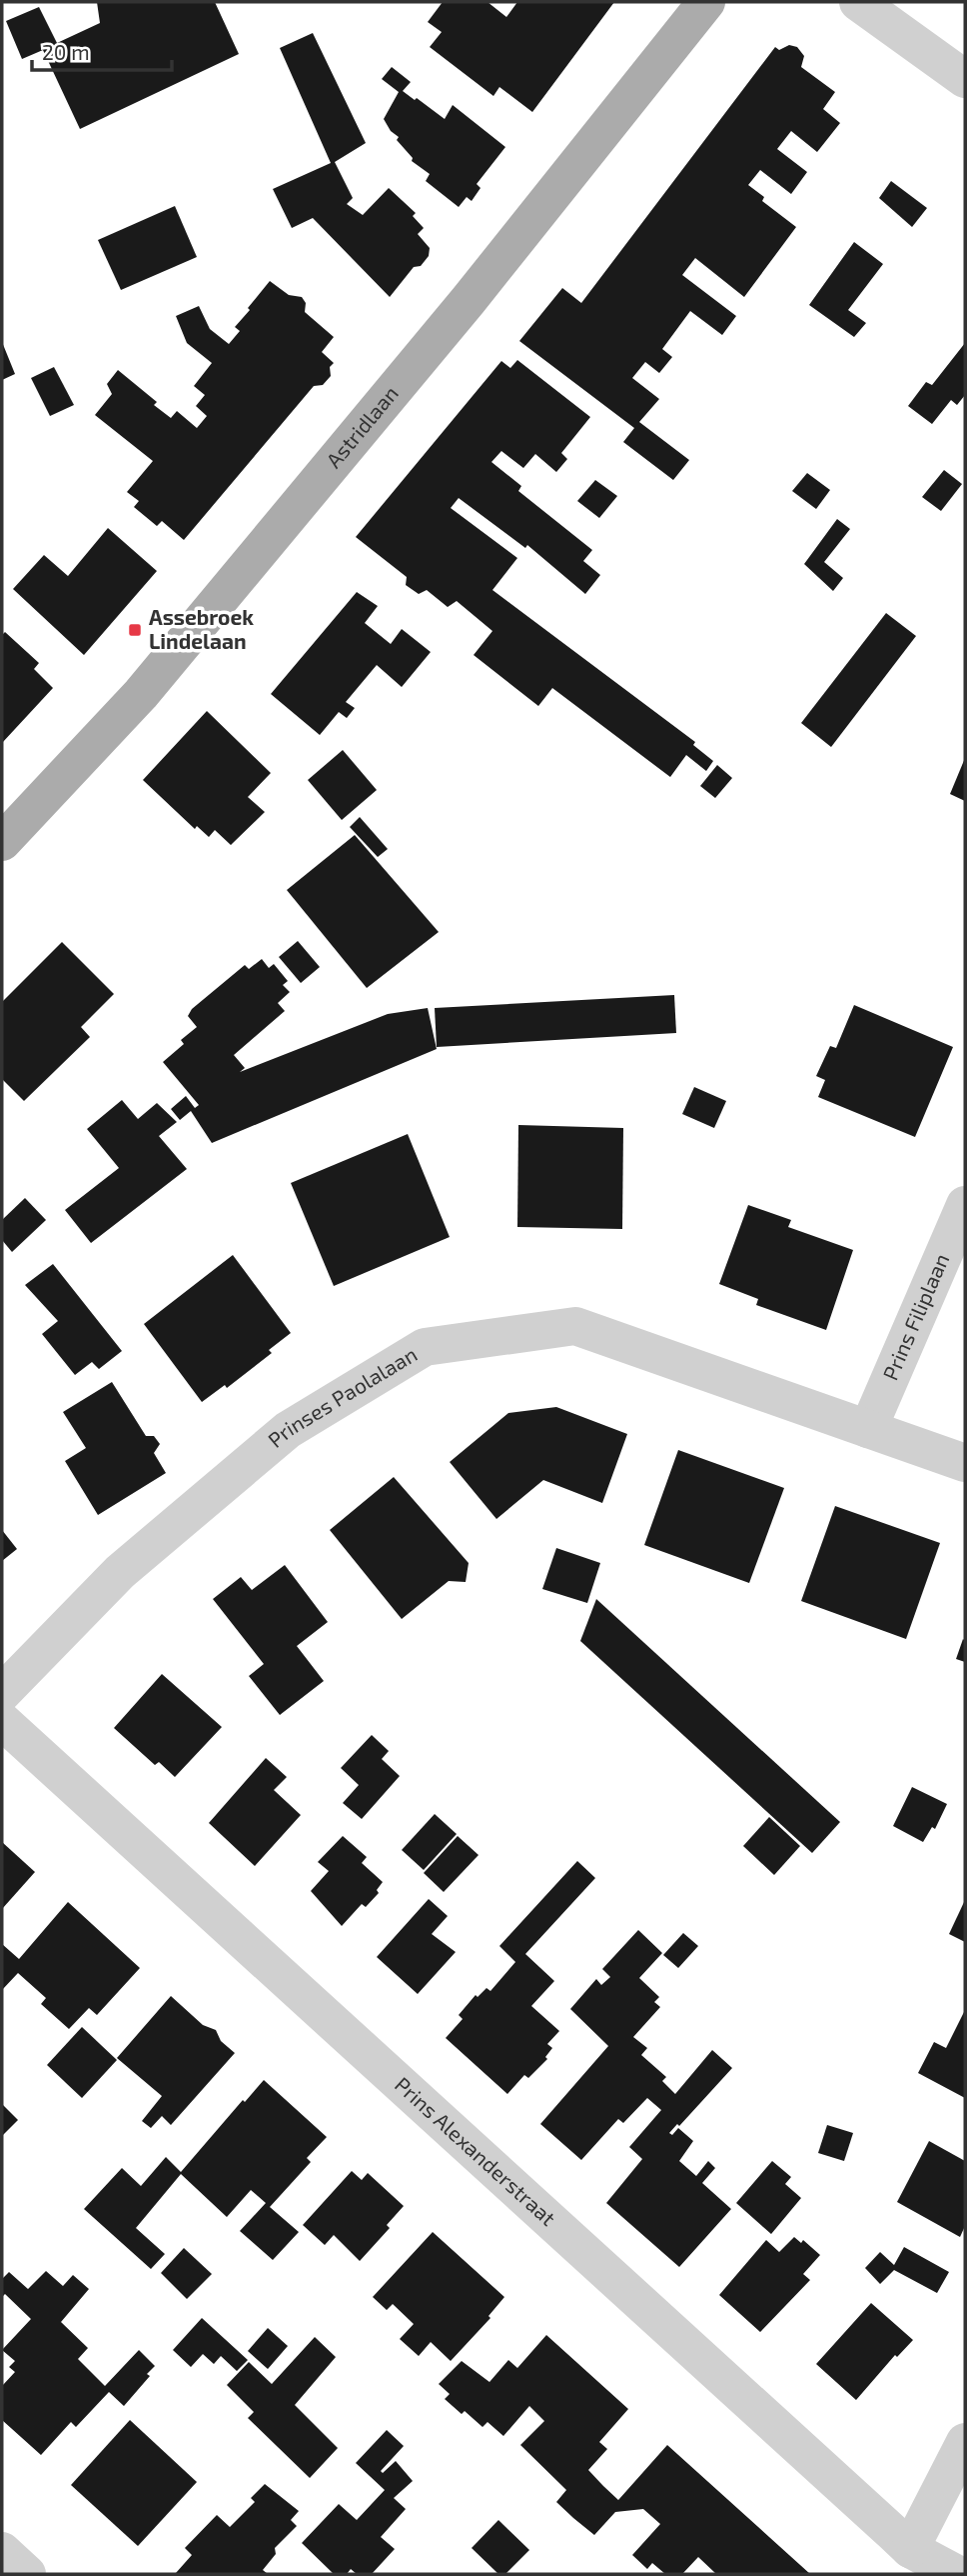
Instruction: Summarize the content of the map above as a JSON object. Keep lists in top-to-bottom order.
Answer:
{
  "streets": {
    "main road": ["Astridlaan"],
    "street": ["Prins Filiplaan", "Prinses Paolalaan", "Prins Alexanderstraat"]
  },
  "crossings": [
    ["Prins Filiplaan", "Prinses Paolalaan"]
  ],
  "places": {
    "transit": ["Assebroek Lindelaan"]
  },
  "scale_bar": "20 m"
}
